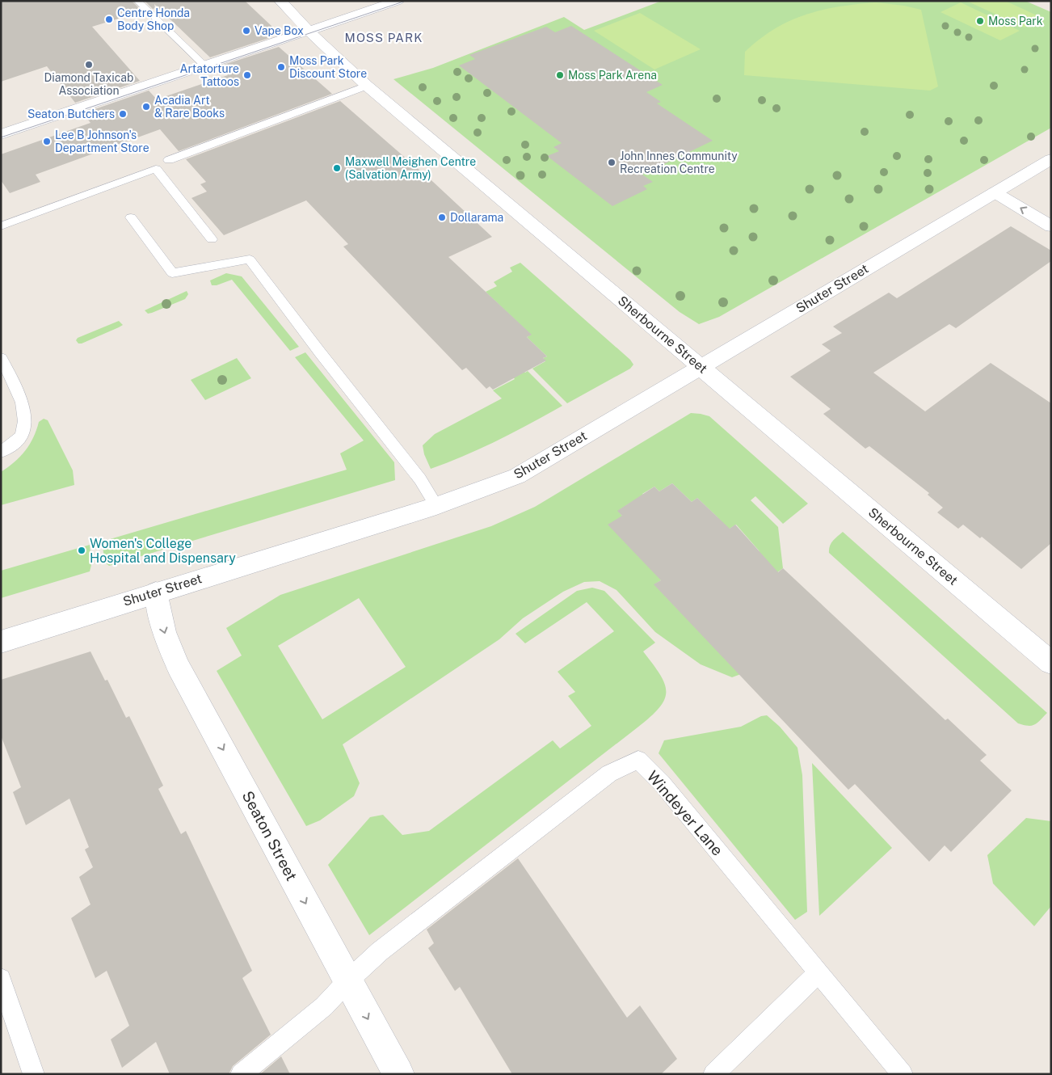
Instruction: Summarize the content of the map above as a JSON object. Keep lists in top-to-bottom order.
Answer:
{
  "streets": {
    "street": ["Shuter Street", "Sherbourne Street", "Seaton Street"],
    "lane": ["Windeyer Lane"]
  },
  "crossings": [
    ["Shuter Street", "Sherbourne Street"],
    ["Shuter Street", "Seaton Street"],
    ["Windeyer Lane", "Seaton Street"]
  ],
  "one_way": ["Seaton Street"],
  "districts": ["MOSS PARK"],
  "places": [
    "Centre Honda Body Shop",
    "Moss Park",
    "Vape Box",
    "Diamond Taxicab Association",
    "Moss Park Discount Store",
    "Artatorture Tattoos",
    "Moss Park Arena",
    "Acadia Art & Rare Books",
    "Seaton Butchers",
    "Lee B Johnson's Department Store",
    "John Innes Community Recreation Centre",
    "Maxwell Meighen Centre (Salvation Army)",
    "Dollarama",
    "Women's College Hospital and Dispensary"
  ]
}
